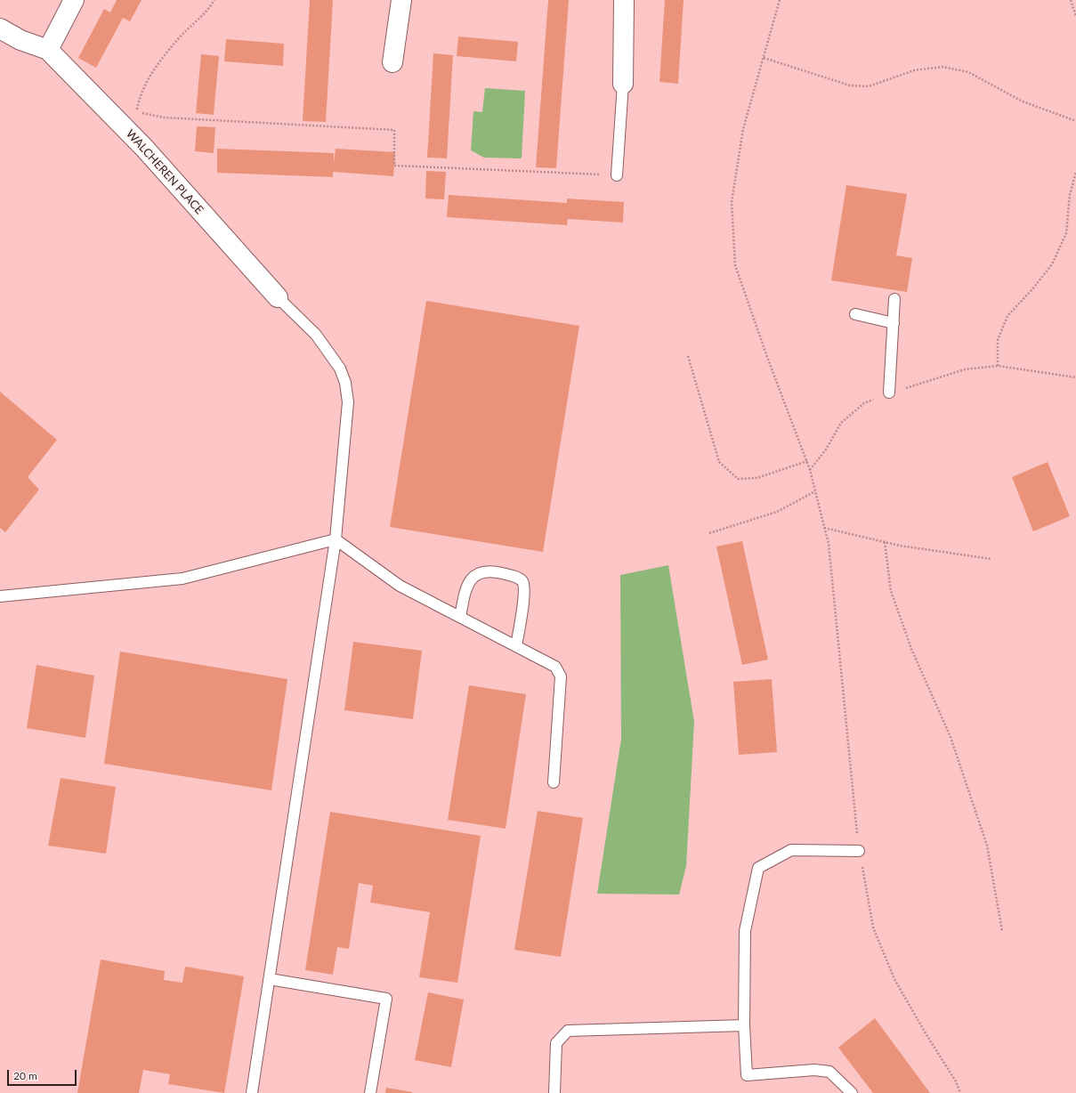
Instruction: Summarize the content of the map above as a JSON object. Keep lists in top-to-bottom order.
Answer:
{
  "streets": {
    "street": ["WALCHEREN PLACE"]
  },
  "scale_bar": "20 m"
}
